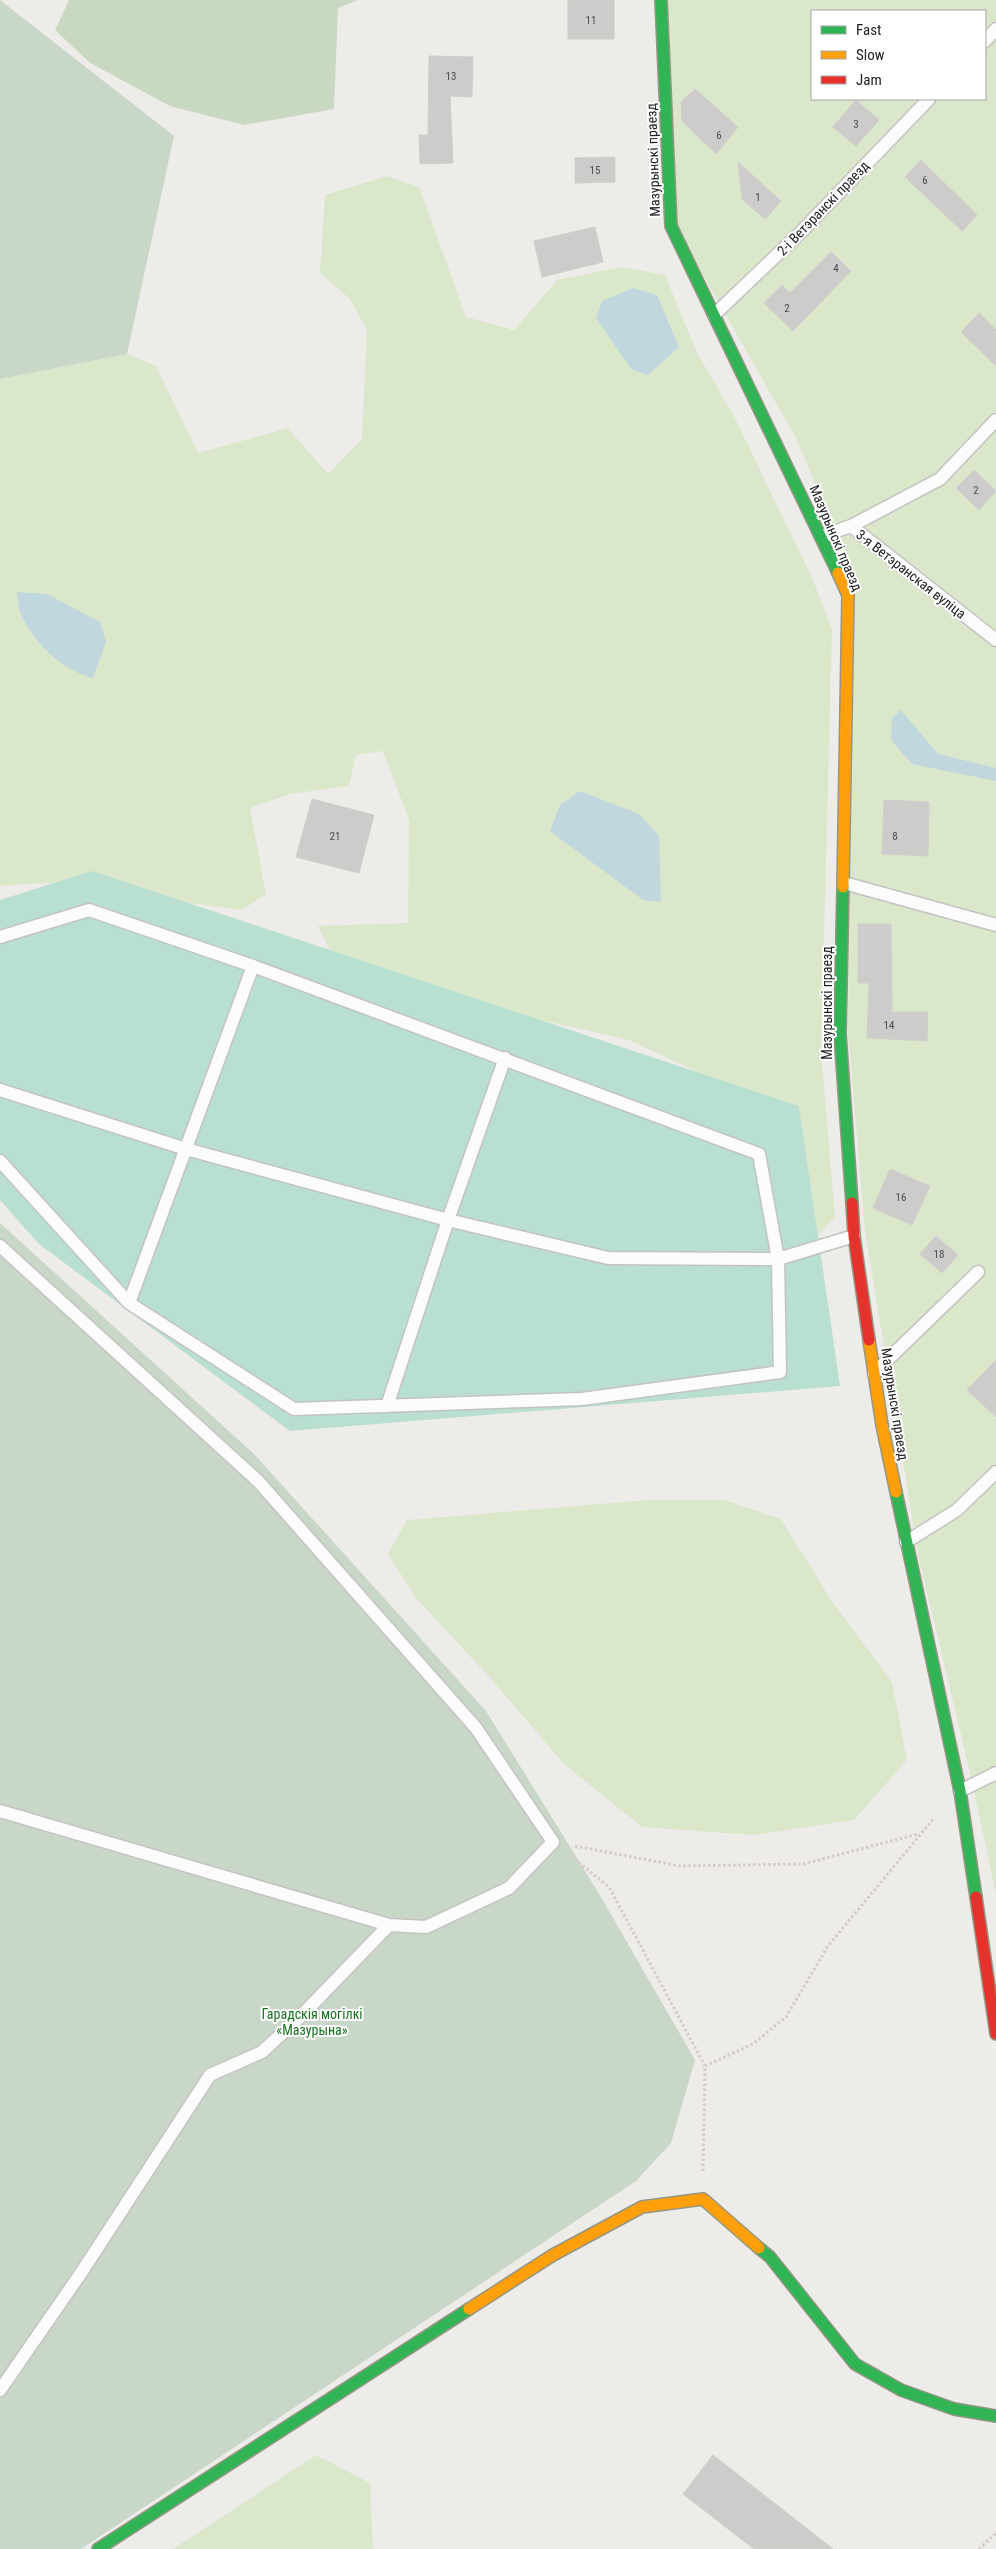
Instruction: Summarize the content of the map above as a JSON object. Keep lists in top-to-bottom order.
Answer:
{
  "streets": {
    "street": ["Мазурынскі праезд"],
    "lane": ["2-і Ветэранскі праезд", "3-я Ветэранская вуліца"]
  },
  "crossings": [
    ["Мазурынскі праезд", "2-і Ветэранскі праезд"],
    ["Мазурынскі праезд", "3-я Ветэранская вуліца"]
  ],
  "parks": ["Гарадскія могілкі «Мазурына»"],
  "house_numbers": [
    "11",
    "13",
    "3",
    "6",
    "15",
    "6",
    "1",
    "4",
    "2",
    "2",
    "21",
    "8",
    "14",
    "16",
    "18"
  ],
  "legend": ["Fast", "Slow", "Jam"]
}
